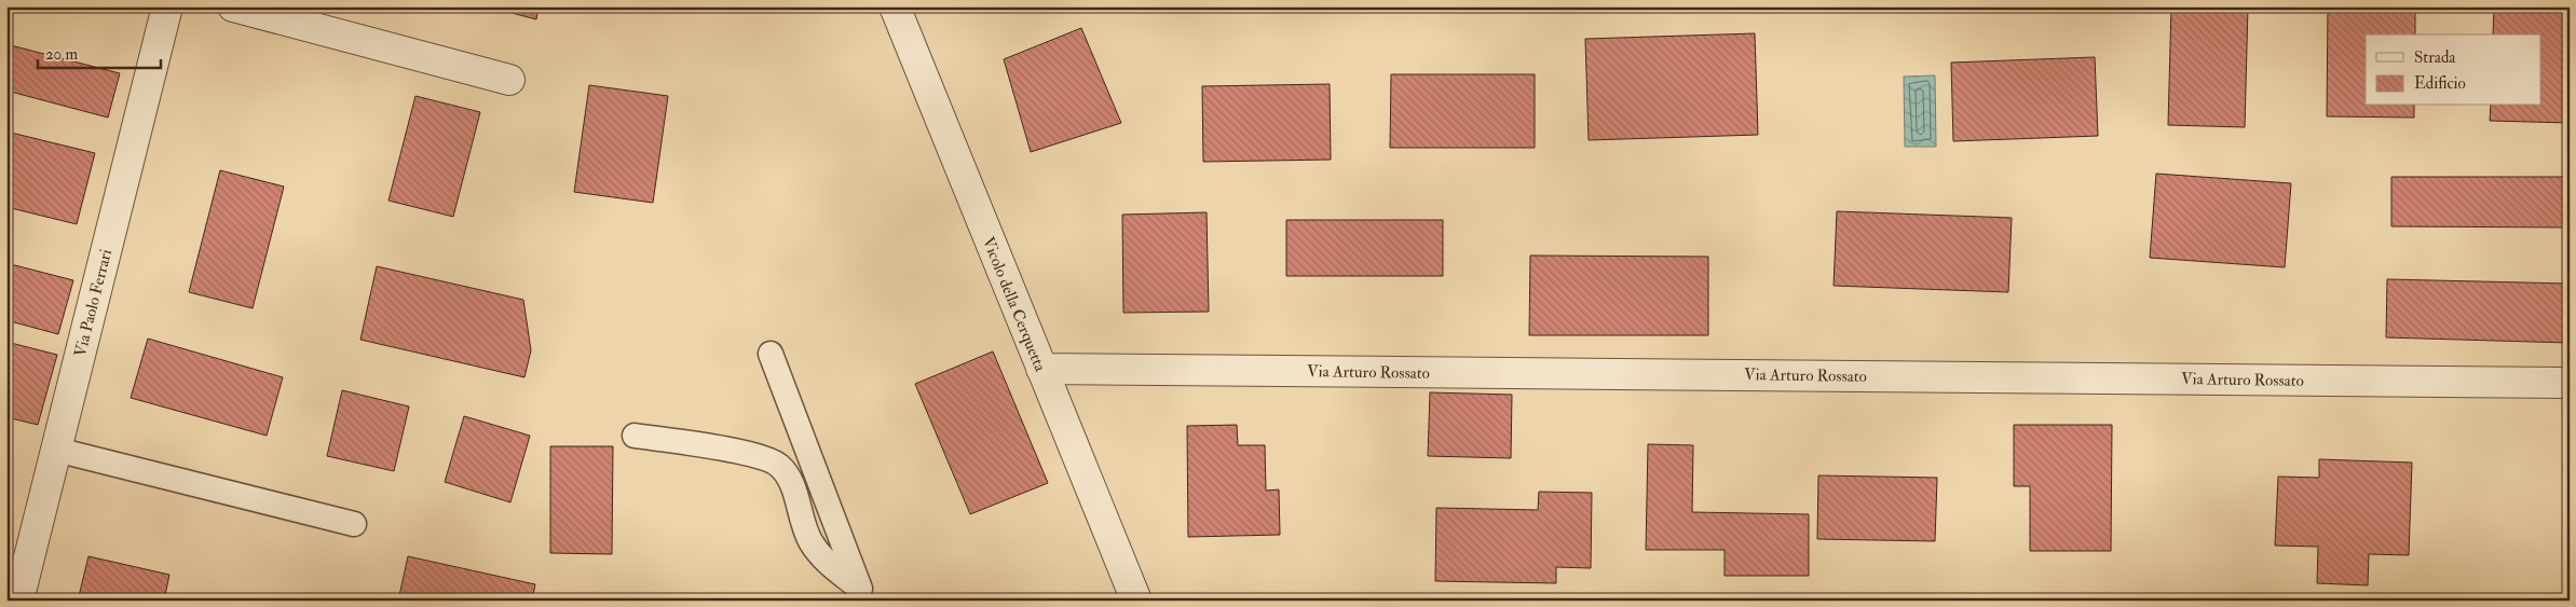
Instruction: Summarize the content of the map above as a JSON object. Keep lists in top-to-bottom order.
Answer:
{
  "streets": {
    "street": ["Via Paolo Ferrari", "Vicolo della Cerquetta", "Via Arturo Rossato"]
  },
  "crossings": [
    ["Vicolo della Cerquetta", "Via Arturo Rossato"]
  ],
  "legend": ["Strada", "Edificio"],
  "scale_bar": "20 m"
}
